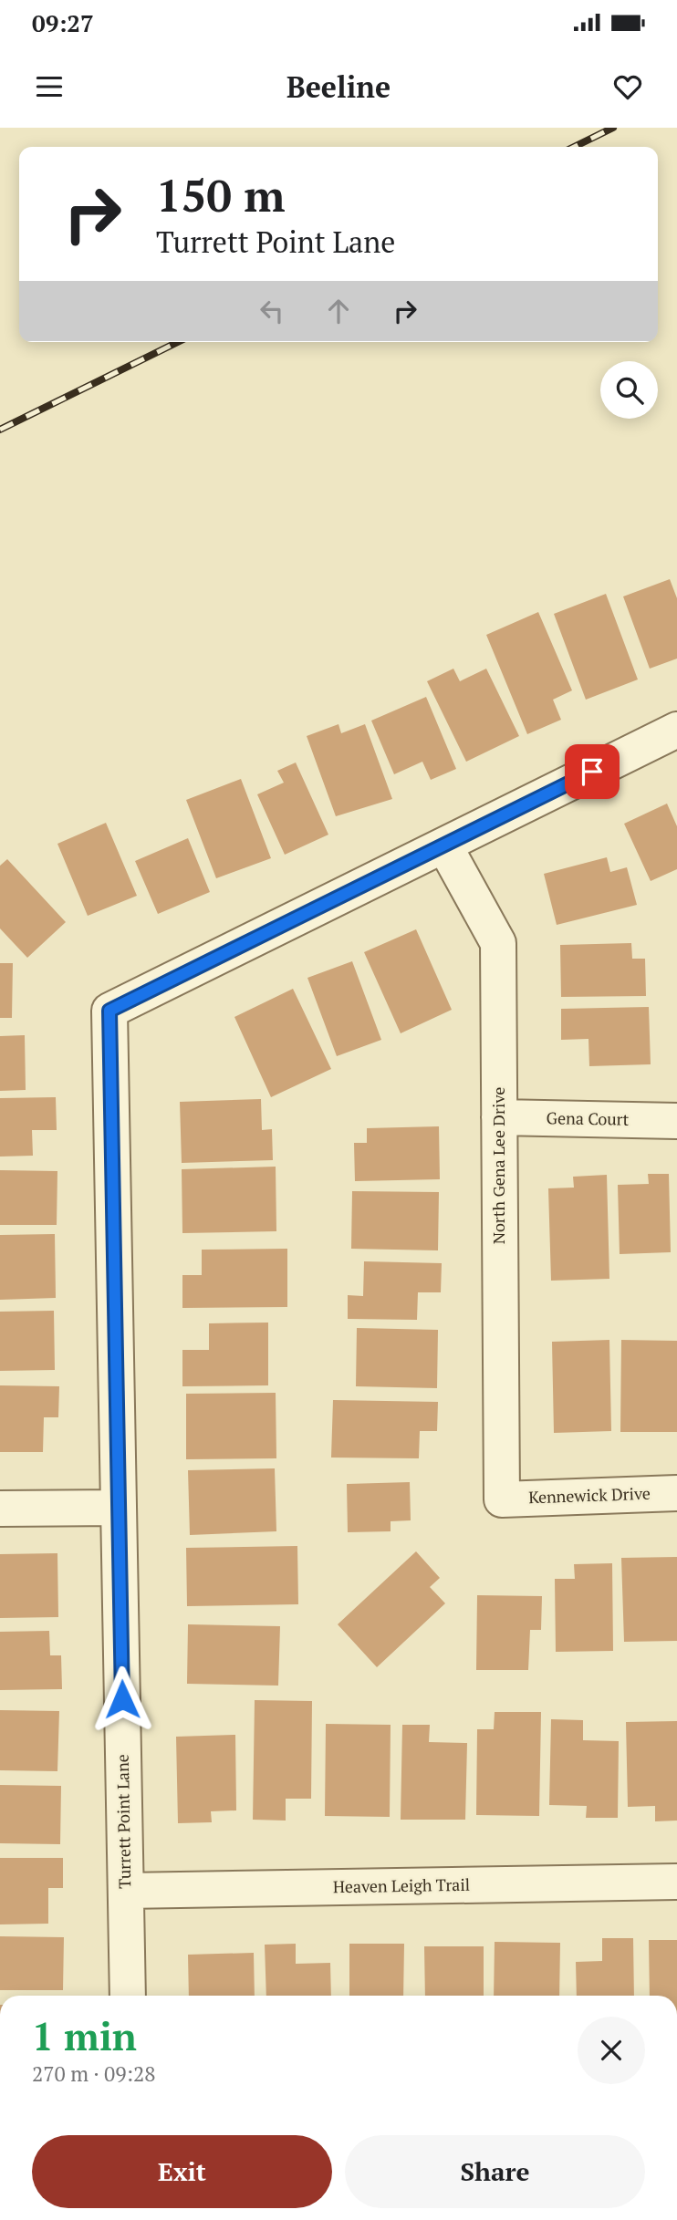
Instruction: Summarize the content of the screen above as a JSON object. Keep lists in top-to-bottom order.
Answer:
{
  "streets": {
    "street": [
      "Gena Court",
      "North Gena Lee Drive",
      "Kennewick Drive",
      "Turrett Point Lane",
      "Heaven Leigh Trail"
    ]
  },
  "crossings": [
    ["Gena Court", "North Gena Lee Drive"],
    ["North Gena Lee Drive", "Kennewick Drive"],
    ["North Gena Lee Drive", "Turrett Point Lane"],
    ["Turrett Point Lane", "Heaven Leigh Trail"]
  ],
  "page": {
    "status": "09:27",
    "header": "Beeline",
    "turn": ["150 m", "Turrett Point Lane"],
    "heading": ["1 min", "270 m · 09:28"],
    "buttons": ["Exit", "Share"]
  }
}
